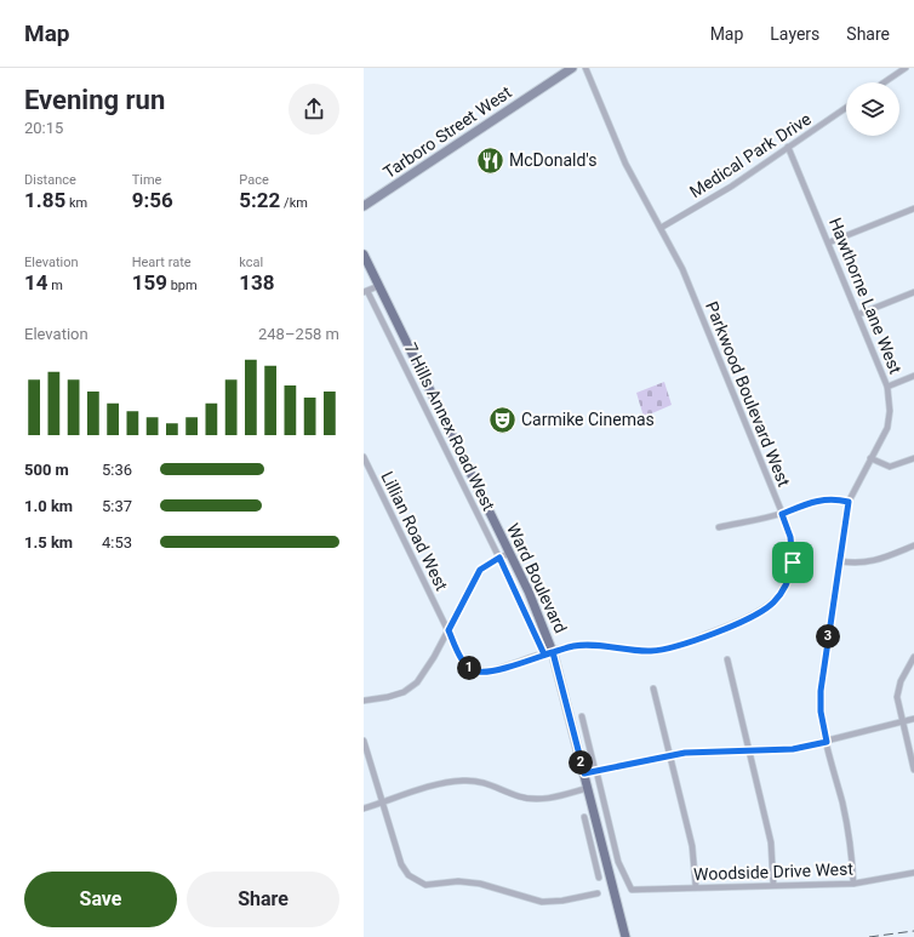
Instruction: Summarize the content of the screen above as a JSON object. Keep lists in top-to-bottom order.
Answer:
{
  "streets": {
    "main road": ["Tarboro Street West", "Ward Boulevard"],
    "street": [
      "Medical Park Drive",
      "Hawthorne Lane West",
      "Parkwood Boulevard West",
      "7 Hills Annex Road West",
      "Lillian Road West",
      "Woodside Drive West"
    ]
  },
  "crossings": [
    ["Medical Park Drive", "Hawthorne Lane West"],
    ["Medical Park Drive", "Parkwood Boulevard West"],
    ["Hawthorne Lane West", "Woodside Drive West"],
    ["Parkwood Boulevard West", "7 Hills Annex Road West"],
    ["Parkwood Boulevard West", "Lillian Road West"],
    ["Parkwood Boulevard West", "Ward Boulevard"],
    ["7 Hills Annex Road West", "Lillian Road West"],
    ["7 Hills Annex Road West", "Ward Boulevard"],
    ["Lillian Road West", "Ward Boulevard"]
  ],
  "places": {
    "restaurant": ["McDonald's"],
    "theatre": ["Carmike Cinemas"]
  },
  "page": {
    "header": "Map",
    "nav": ["Map", "Layers", "Share"],
    "heading": ["Evening run", "20:15"],
    "stats": [
      ["Distance", "1.85 km"],
      ["Time", "9:56"],
      ["Pace", "5:22 /km"],
      ["Elevation", "14 m"],
      ["Heart rate", "159 bpm"],
      ["kcal", "138"]
    ],
    "chart": ["Elevation", "248–258 m"],
    "list": [
      {
        "name": "500 m",
        "note": "5:36"
      },
      {
        "name": "1.0 km",
        "note": "5:37"
      },
      {
        "name": "1.5 km",
        "note": "4:53"
      }
    ],
    "pins": ["3", "1", "2"],
    "buttons": ["Save", "Share"]
  }
}
